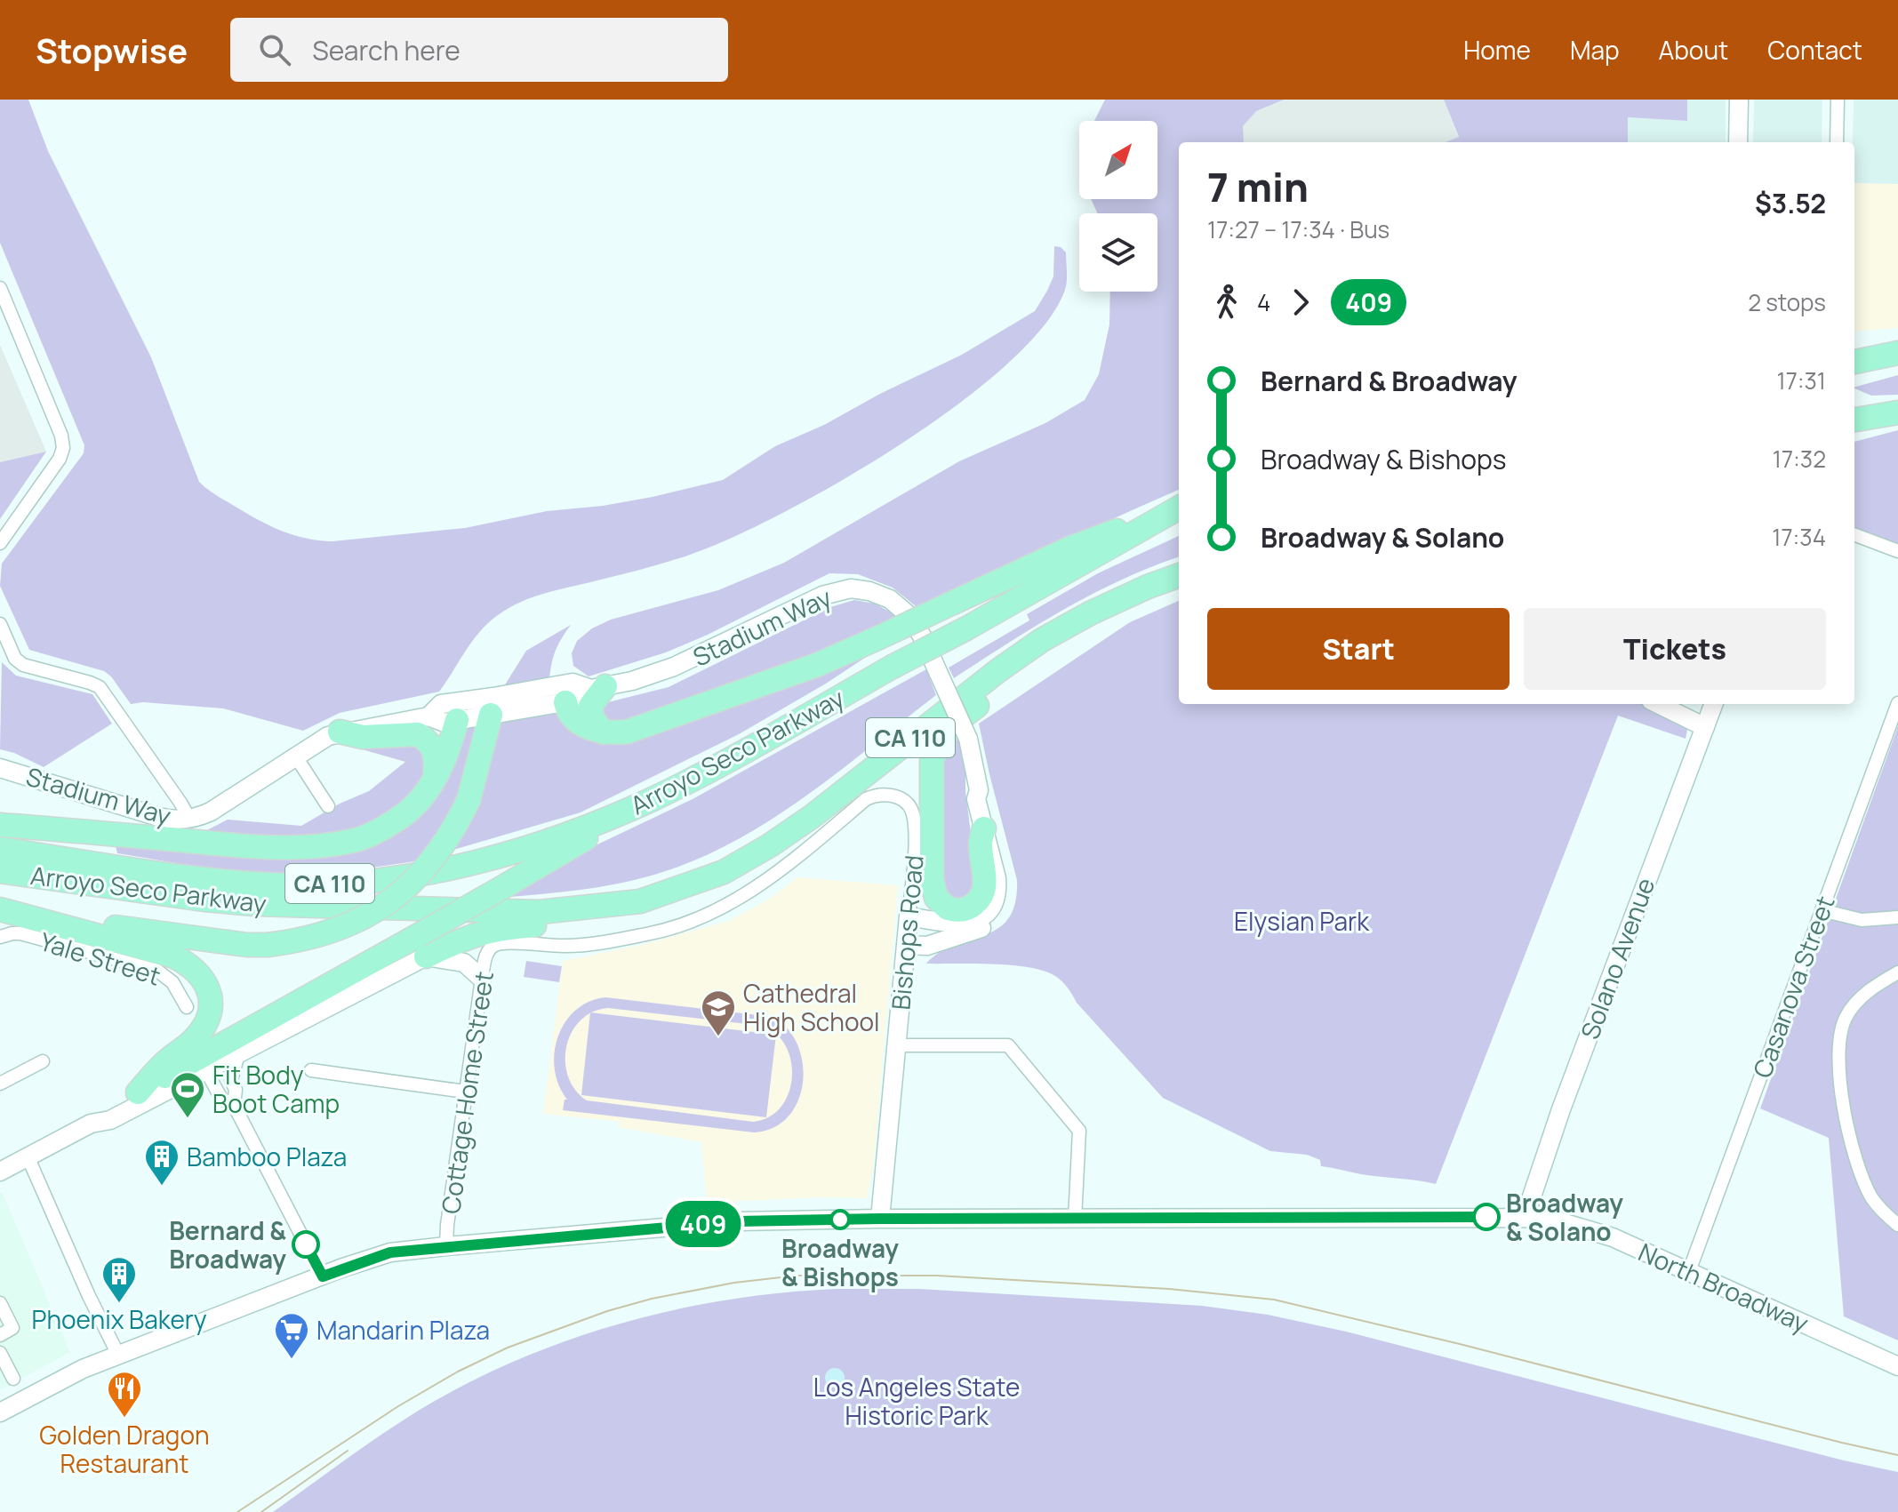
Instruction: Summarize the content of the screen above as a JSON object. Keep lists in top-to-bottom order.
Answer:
{
  "streets": {
    "highway": ["CA 110", "Arroyo Seco Parkway"],
    "main road": [
      "Stadium Way",
      "Bishops Road",
      "Solano Avenue",
      "North Broadway"
    ],
    "street": ["Yale Street", "Casanova Street", "Cottage Home Street"]
  },
  "crossings": [
    ["Stadium Way", "Bishops Road"],
    ["Bishops Road", "Cottage Home Street"],
    ["Bishops Road", "North Broadway"],
    ["Solano Avenue", "North Broadway"],
    ["Casanova Street", "North Broadway"],
    ["Cottage Home Street", "North Broadway"]
  ],
  "parks": ["Elysian Park", "Los Angeles State Historic Park"],
  "places": {
    "school or university": ["Cathedral High School"],
    "sports": ["Fit Body Boot Camp"],
    "building": ["Bamboo Plaza", "Phoenix Bakery"],
    "other": ["Broadway & Solano", "Broadway & Bishops", "Bernard & Broadway"],
    "supermarket": ["Mandarin Plaza"],
    "restaurant": ["Golden Dragon Restaurant"]
  },
  "lines": ["bus line 409"],
  "north": "top right",
  "page": {
    "header": "Stopwise",
    "search": "Search here",
    "nav": [
      "Home",
      "Map",
      "About",
      "Contact"
    ],
    "on_map": "409",
    "heading": ["7 min", "17:27 – 17:34 · Bus", "$3.52"],
    "legs": ["4", "409", "2 stops"],
    "list": [
      {
        "name": "Bernard & Broadway",
        "value": "17:31"
      },
      {
        "name": "Broadway & Bishops",
        "value": "17:32"
      },
      {
        "name": "Broadway & Solano",
        "value": "17:34"
      }
    ],
    "buttons": ["Start", "Tickets"]
  }
}
